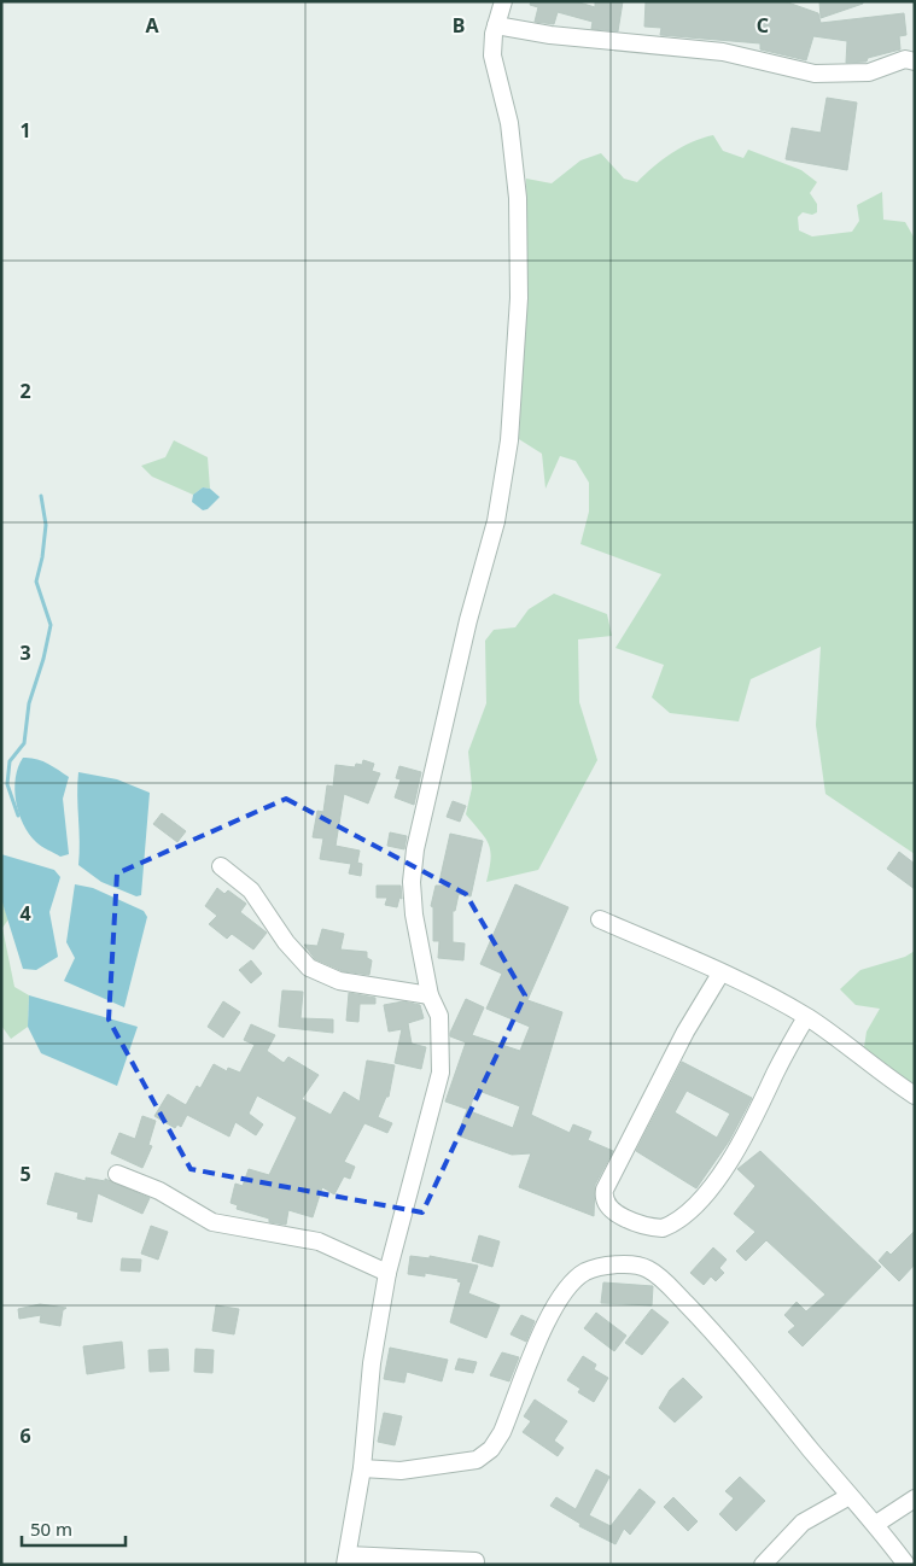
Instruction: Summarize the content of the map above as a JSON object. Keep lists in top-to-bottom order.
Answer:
{
  "scale_bar": "50 m",
  "grid": {
    "columns": ["A", "B", "C"],
    "rows": [
      "1",
      "2",
      "3",
      "4",
      "5",
      "6"
    ]
  }
}
